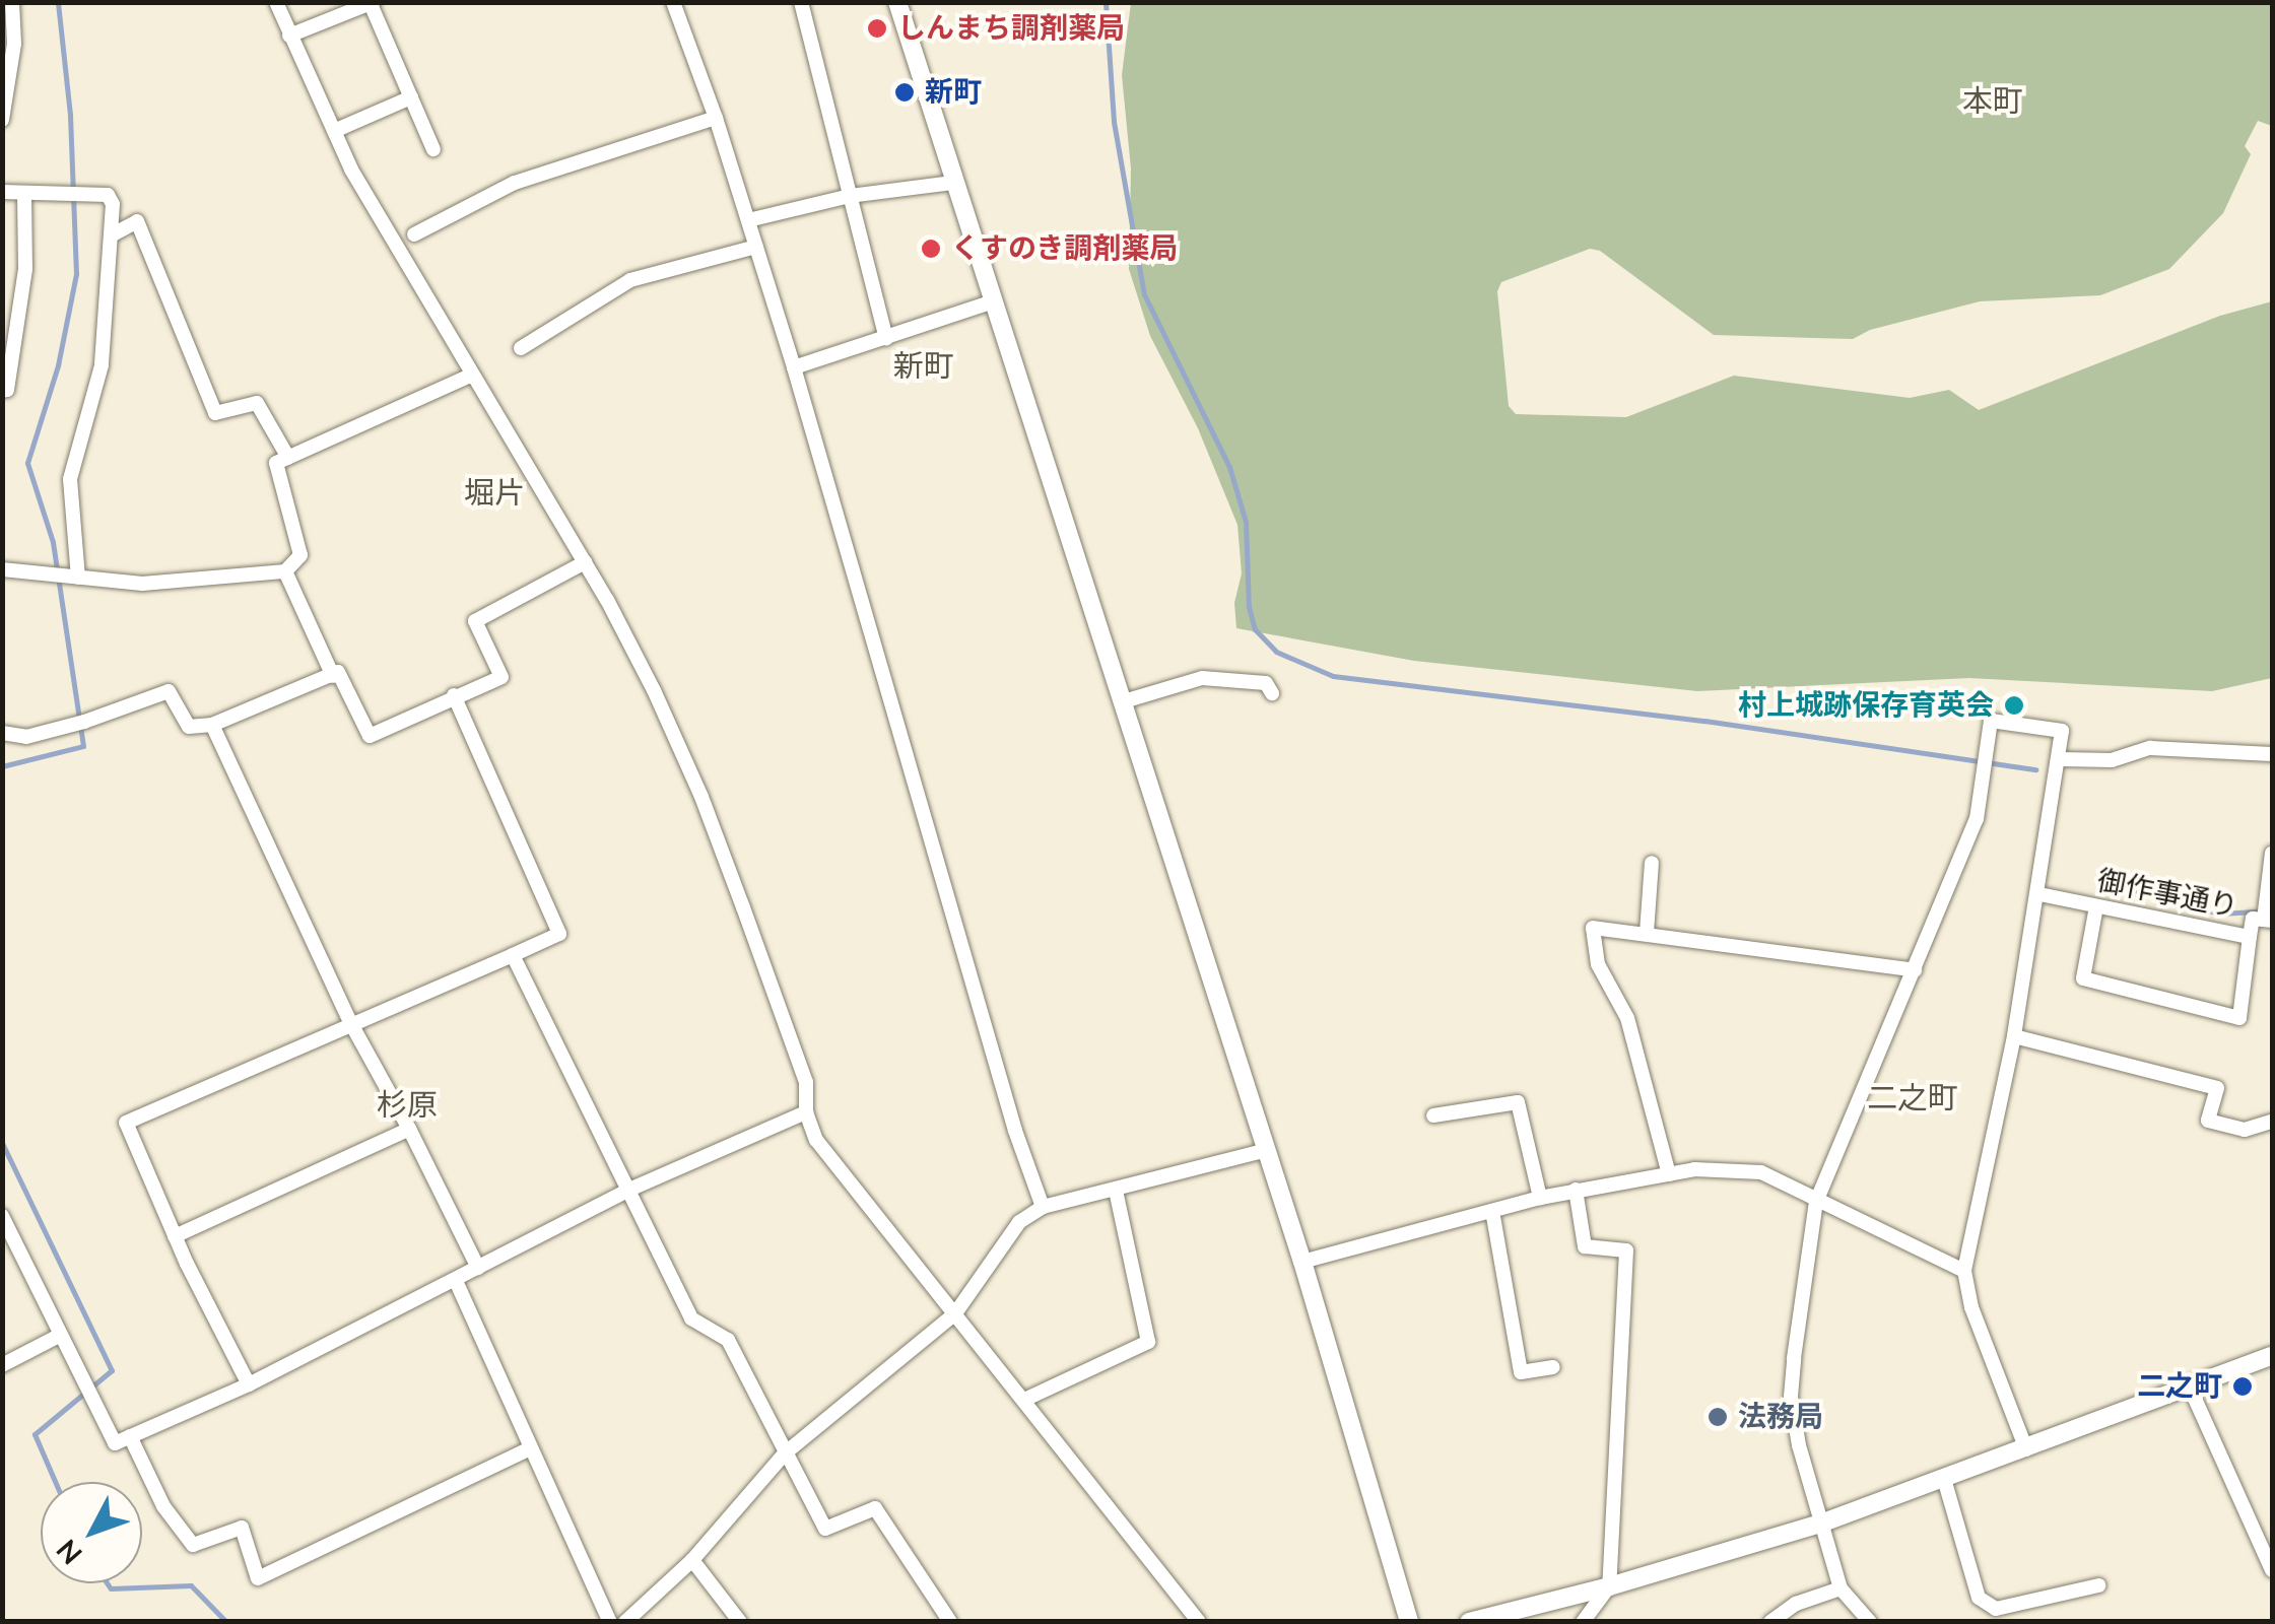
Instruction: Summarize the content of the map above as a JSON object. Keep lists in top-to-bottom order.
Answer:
{
  "streets": {
    "street": ["御作事通り"]
  },
  "districts": [
    "本町",
    "新町",
    "堀片",
    "二之町",
    "杉原"
  ],
  "places": [
    "しんまち調剤薬局",
    "新町",
    "くすのき調剤薬局",
    "村上城跡保存育英会",
    "二之町",
    "法務局"
  ],
  "north": "bottom left"
}
